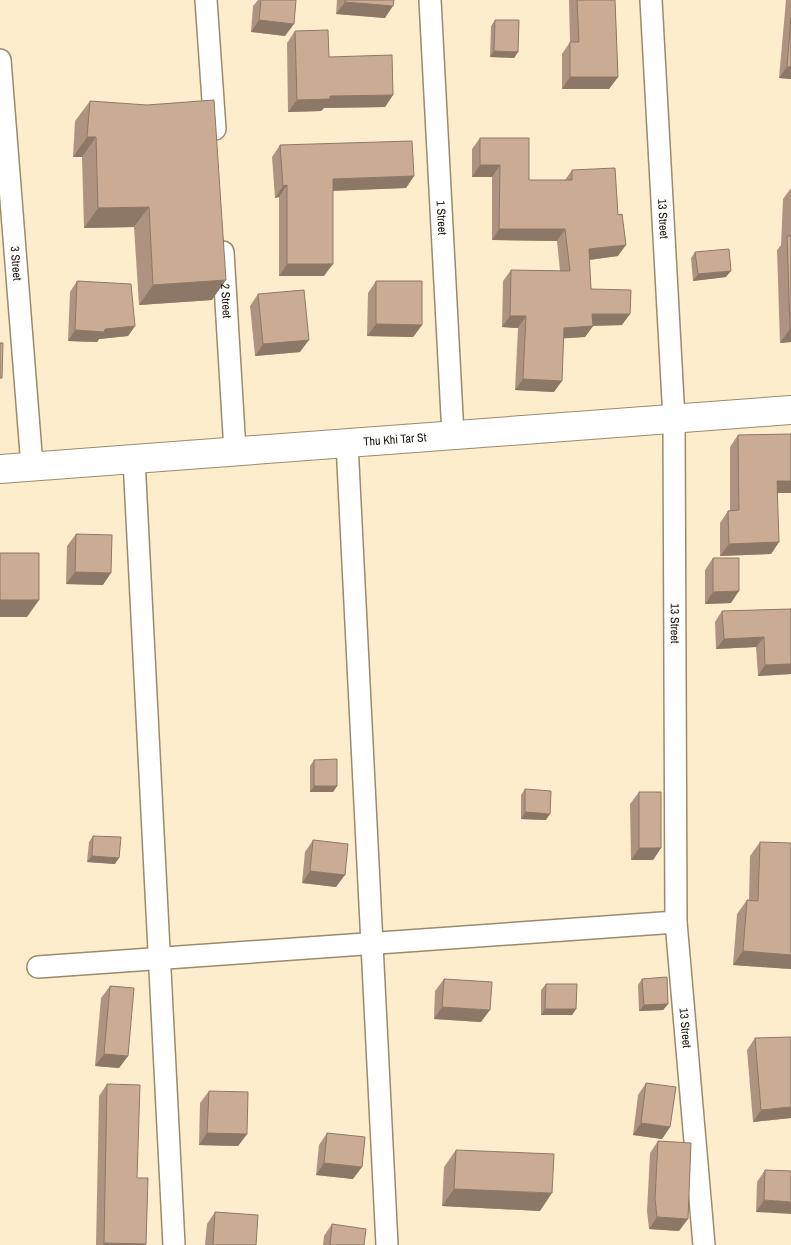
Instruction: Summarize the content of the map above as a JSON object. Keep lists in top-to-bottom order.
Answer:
{
  "streets": {
    "street": [
      "1 Street",
      "13 Street",
      "3 Street",
      "2 Street",
      "Thu Khi Tar St"
    ]
  },
  "crossings": [
    ["1 Street", "Thu Khi Tar St"],
    ["13 Street", "Thu Khi Tar St"],
    ["3 Street", "Thu Khi Tar St"],
    ["2 Street", "Thu Khi Tar St"]
  ]
}
